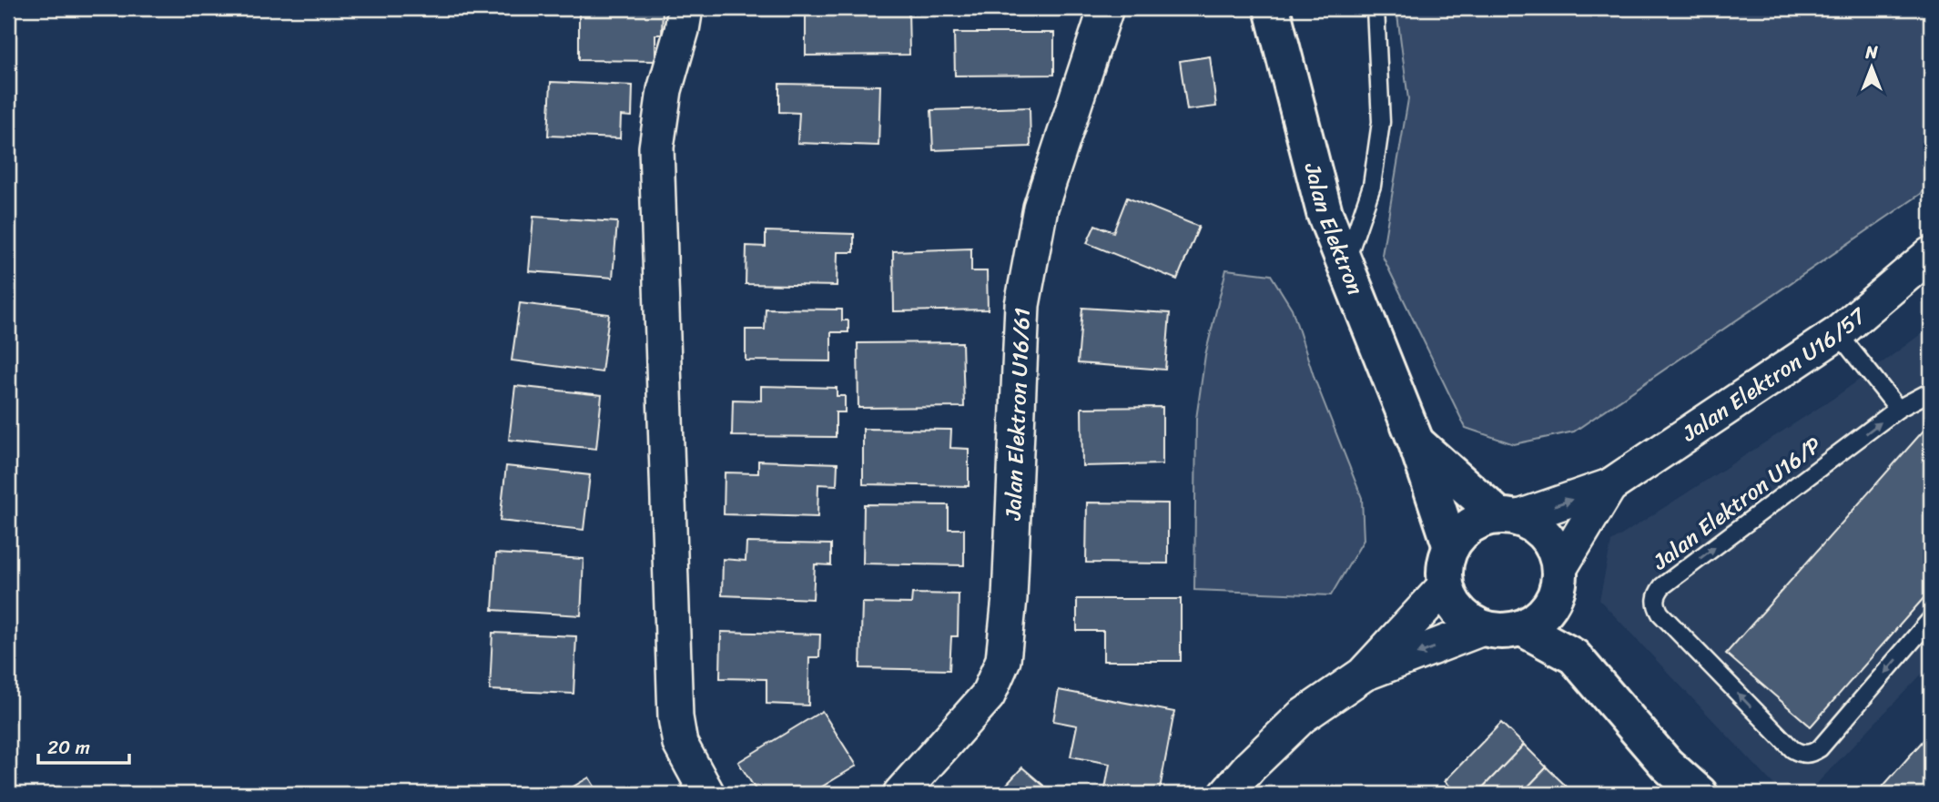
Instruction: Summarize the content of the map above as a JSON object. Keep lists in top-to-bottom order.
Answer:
{
  "streets": {
    "street": ["Jalan Elektron", "Jalan Elektron U16/57", "Jalan Elektron U16/61"],
    "lane": ["Jalan Elektron U16/P"]
  },
  "crossings": [
    ["Jalan Elektron", "Jalan Elektron U16/57"]
  ],
  "scale_bar": "20 m",
  "north": "top"
}
